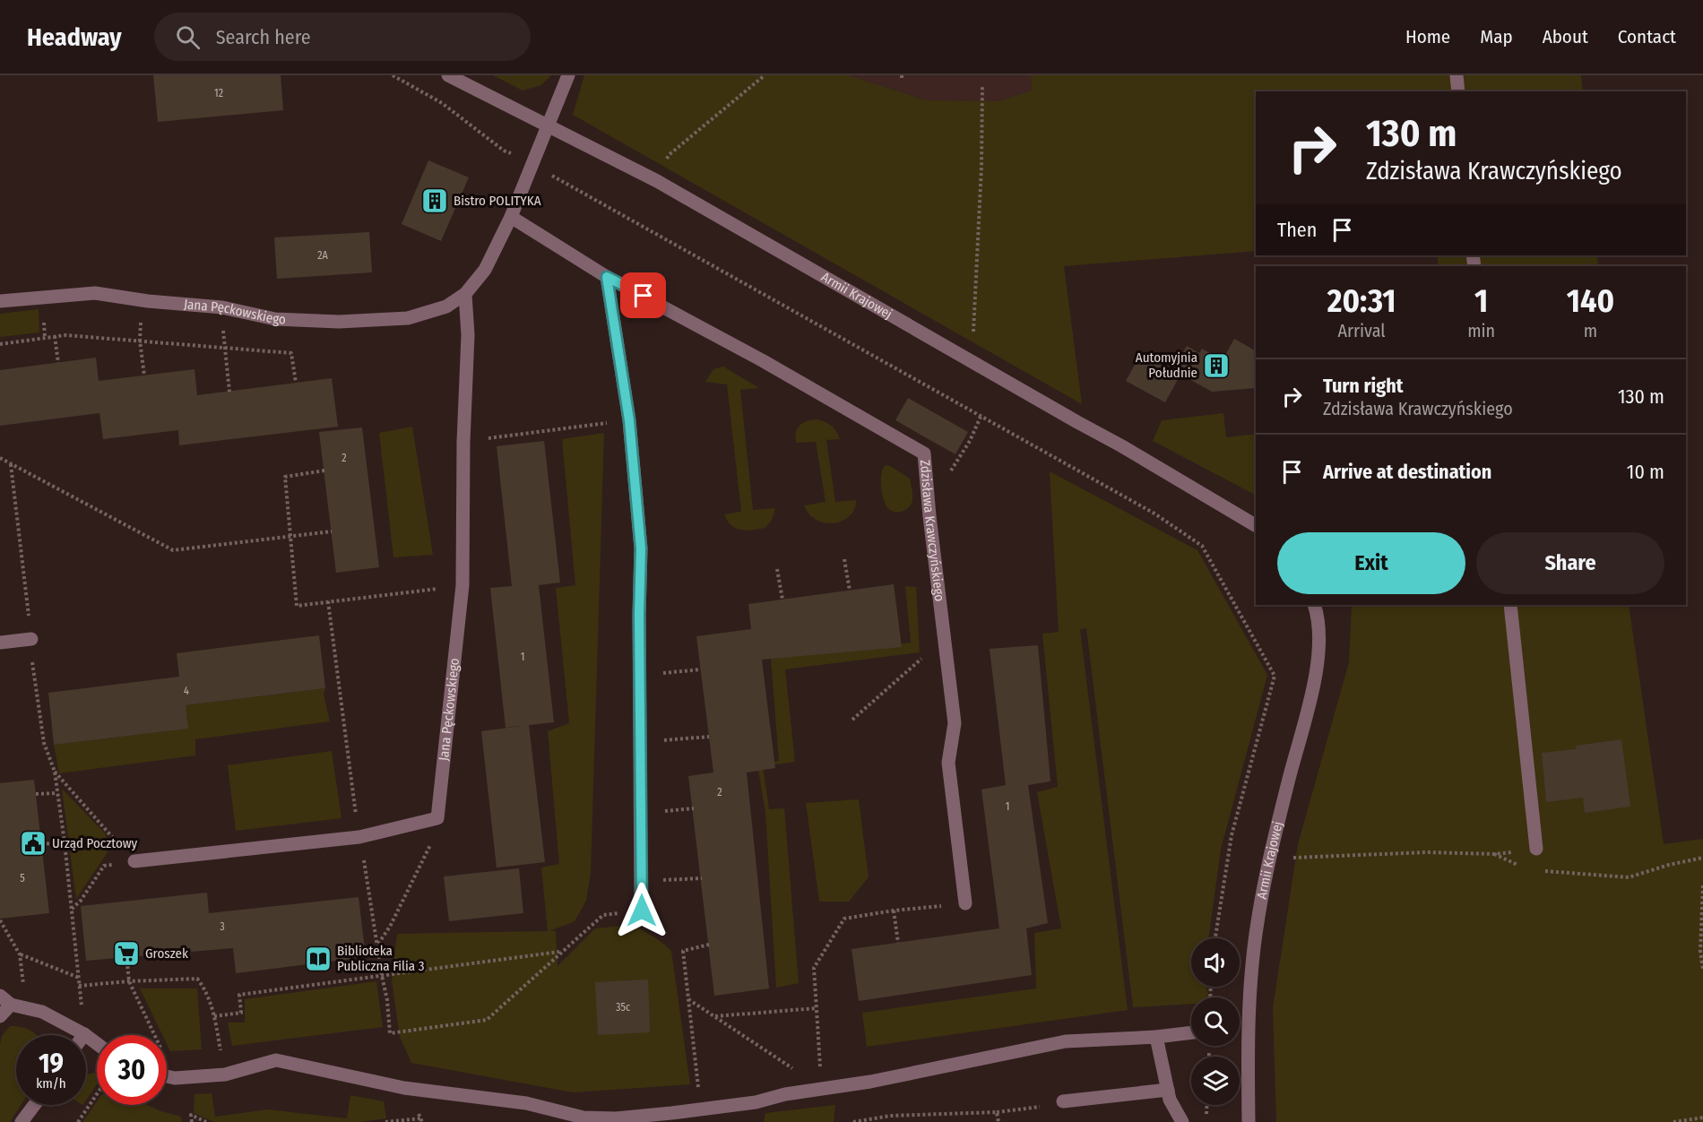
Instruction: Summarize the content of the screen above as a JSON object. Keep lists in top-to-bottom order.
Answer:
{
  "streets": {
    "street": ["Armii Krajowej", "Jana Pęckowskiego", "Zdzisława Krawczyńskiego"]
  },
  "crossings": [
    ["Armii Krajowej", "Jana Pęckowskiego"],
    ["Jana Pęckowskiego", "Zdzisława Krawczyńskiego"]
  ],
  "places": {
    "building": ["Bistro POLITYKA", "Automyjnia Południe"],
    "public building": ["Urząd Pocztowy"],
    "supermarket": ["Groszek"],
    "library": ["Biblioteka Publiczna Filia 3"]
  },
  "house_numbers": [
    "12",
    "2A",
    "2",
    "1",
    "4",
    "2",
    "1",
    "5",
    "3",
    "35c"
  ],
  "page": {
    "header": "Headway",
    "search": "Search here",
    "nav": [
      "Home",
      "Map",
      "About",
      "Contact"
    ],
    "turn": ["130 m", "Zdzisława Krawczyńskiego"],
    "then": "Then",
    "eta": [
      "20:31",
      "Arrival",
      "1",
      "min",
      "140",
      "m"
    ],
    "list": [
      {
        "name": "Turn right",
        "note": "Zdzisława Krawczyńskiego",
        "value": "130 m"
      },
      {
        "name": "Arrive at destination",
        "value": "10 m"
      }
    ],
    "buttons": ["Exit", "Share"],
    "speed": "19 km/h",
    "limit": "30"
  }
}
